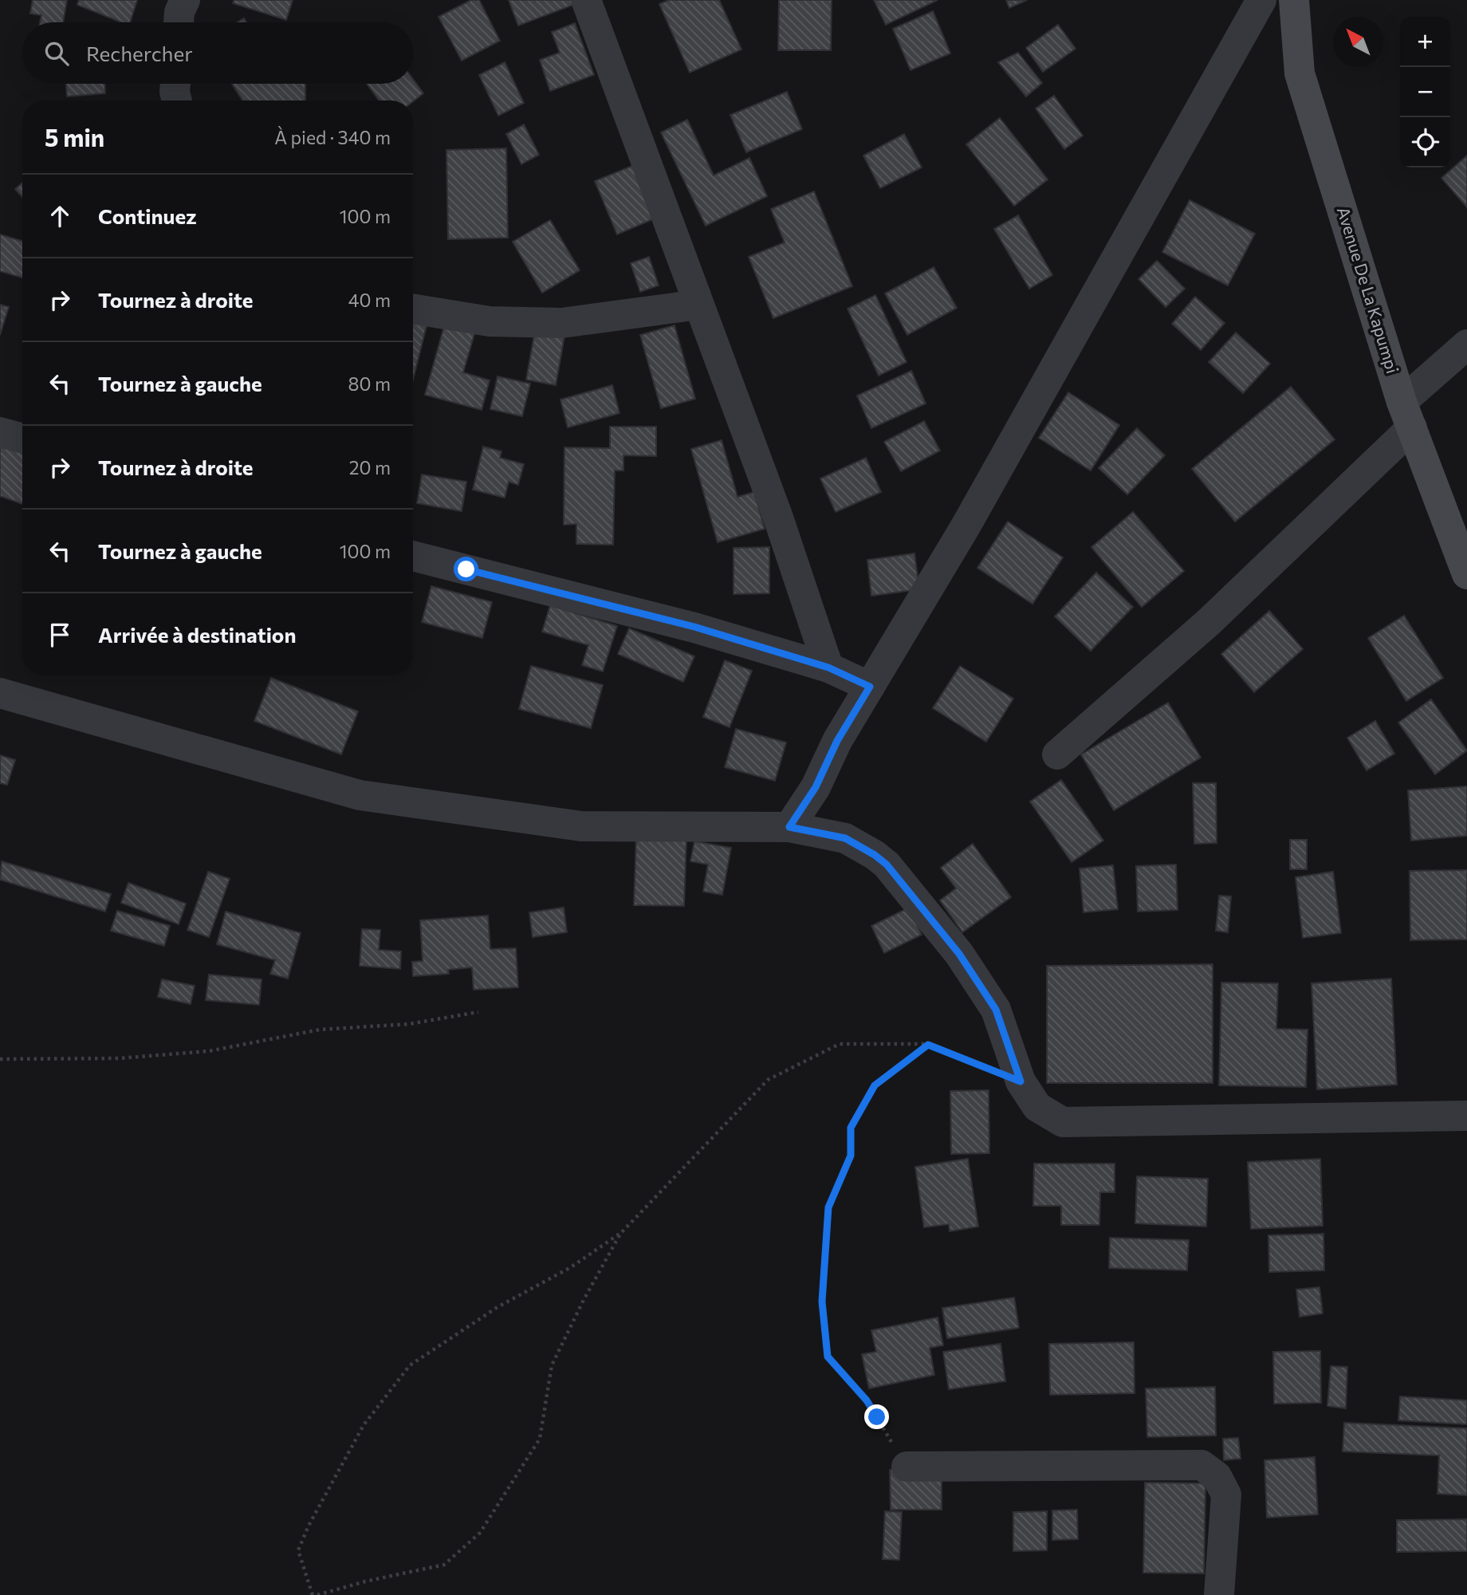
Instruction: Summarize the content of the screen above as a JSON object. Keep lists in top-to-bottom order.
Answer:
{
  "streets": {
    "main road": ["Avenue De La Kapumpi"]
  },
  "north": "top left",
  "page": {
    "map_buttons": ["+", "−"],
    "search": "Rechercher",
    "heading": ["5 min", "À pied · 340 m"],
    "list": [
      ["Continuez", "100 m"],
      ["Tournez à droite", "40 m"],
      ["Tournez à gauche", "80 m"],
      ["Tournez à droite", "20 m"],
      ["Tournez à gauche", "100 m"],
      "Arrivée à destination"
    ]
  }
}
